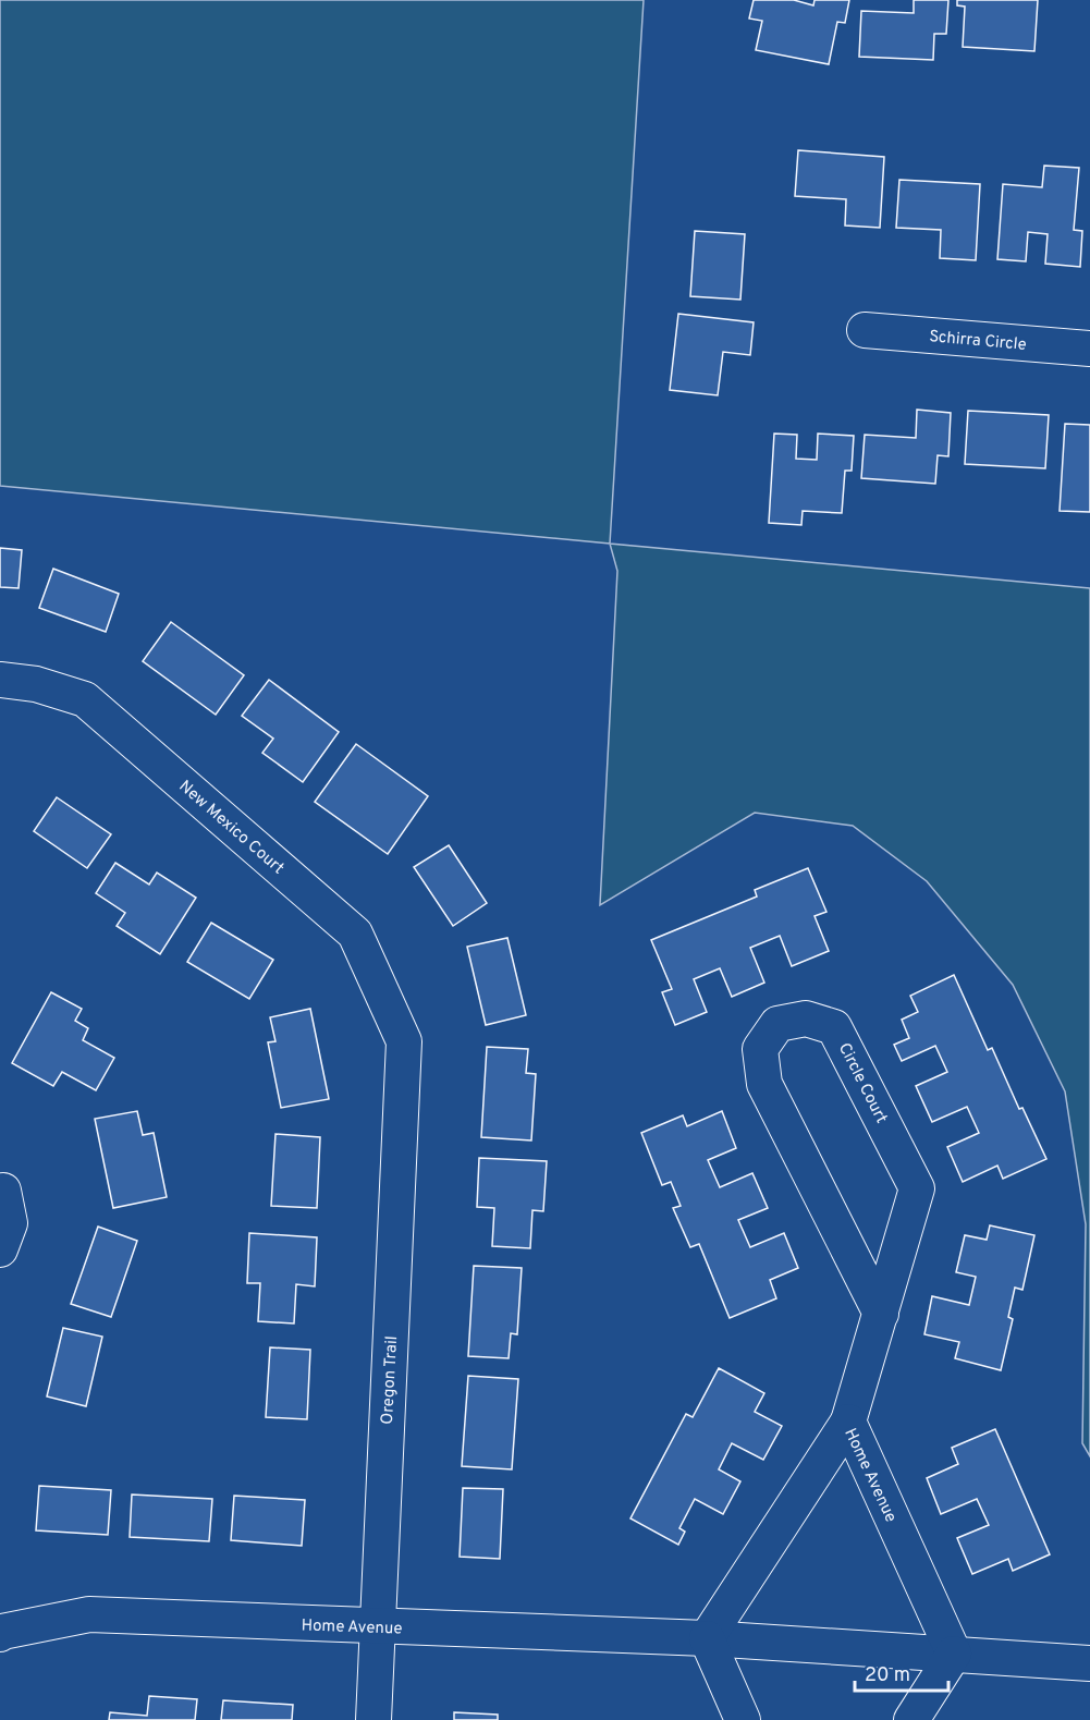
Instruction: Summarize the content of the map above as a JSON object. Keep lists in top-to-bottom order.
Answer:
{
  "streets": {
    "street": [
      "Schirra Circle",
      "New Mexico Court",
      "Circle Court",
      "Oregon Trail",
      "Home Avenue"
    ]
  },
  "crossings": [
    ["New Mexico Court", "Oregon Trail"],
    ["Circle Court", "Home Avenue"],
    ["Oregon Trail", "Home Avenue"]
  ],
  "scale_bar": "20 m"
}
